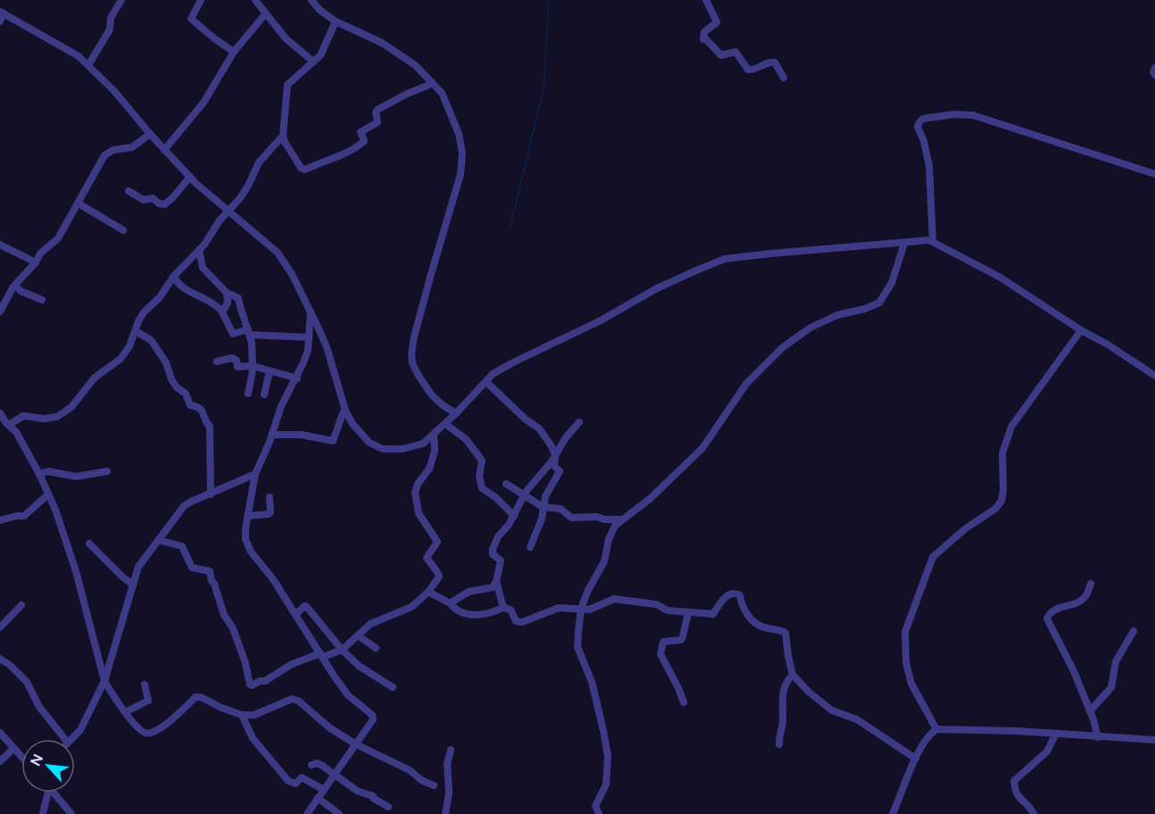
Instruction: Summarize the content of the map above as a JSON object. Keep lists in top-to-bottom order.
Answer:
{
  "north": "top left"
}
